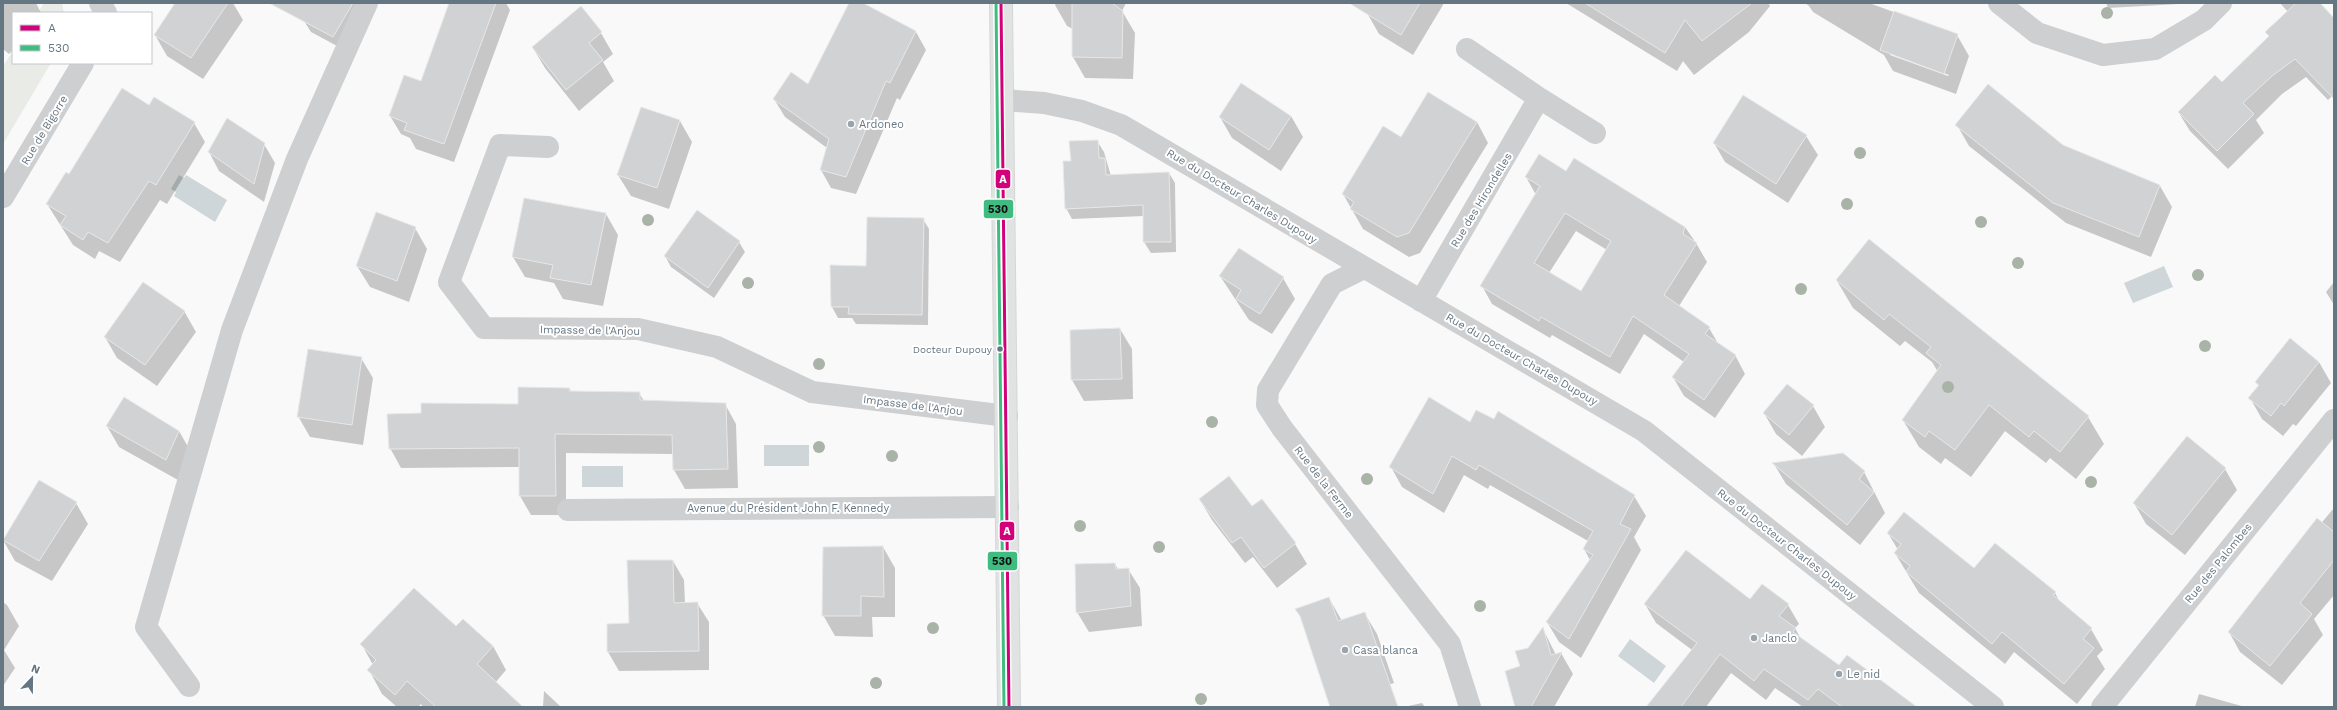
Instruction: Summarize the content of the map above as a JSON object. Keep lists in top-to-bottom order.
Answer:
{
  "streets": {
    "street": [
      "Rue de Bigorre",
      "Rue du Docteur Charles Dupouy",
      "Rue des Hirondelles",
      "Impasse de l'Anjou",
      "Rue de la Ferme",
      "Avenue du Président John F. Kennedy",
      "Rue des Palombes"
    ]
  },
  "crossings": [
    ["Rue du Docteur Charles Dupouy", "Rue des Hirondelles"],
    ["Rue du Docteur Charles Dupouy", "Rue de la Ferme"]
  ],
  "places": [
    "Ardoneo",
    "Docteur Dupouy",
    "Janclo",
    "Casa blanca",
    "Le nid"
  ],
  "lines": ["transit line A", "transit line 530"],
  "legend": ["A", "530"],
  "north": "top"
}
